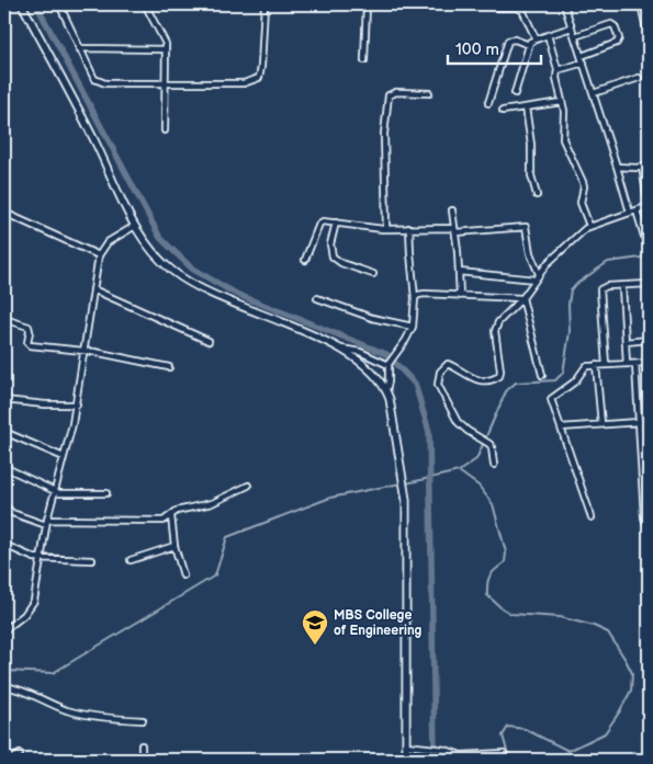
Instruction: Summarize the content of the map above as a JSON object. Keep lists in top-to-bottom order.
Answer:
{
  "places": {
    "school or university": ["MBS College of Engineering"]
  },
  "scale_bar": "100 m"
}
